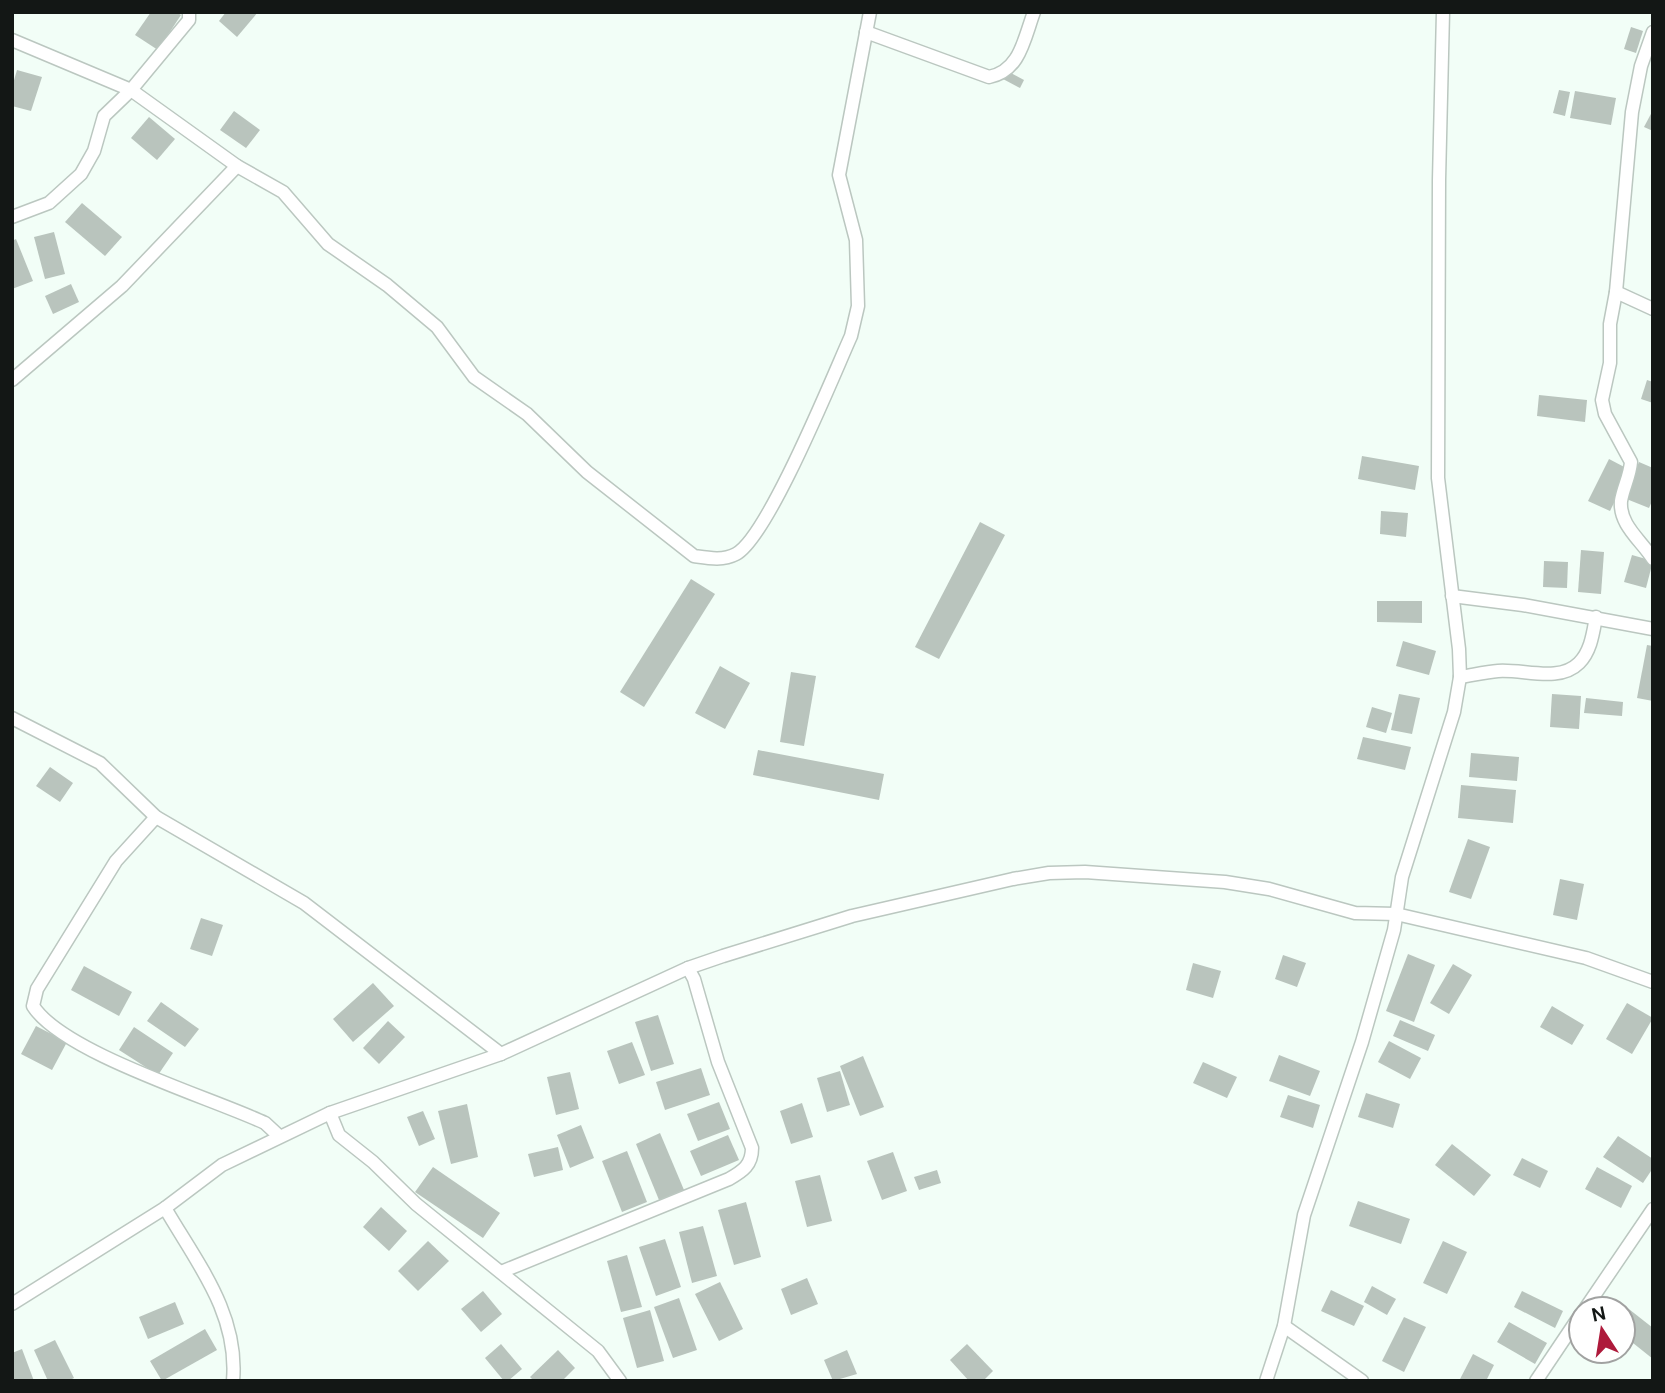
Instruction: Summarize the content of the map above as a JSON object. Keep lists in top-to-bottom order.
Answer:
{
  "north": "top"
}
